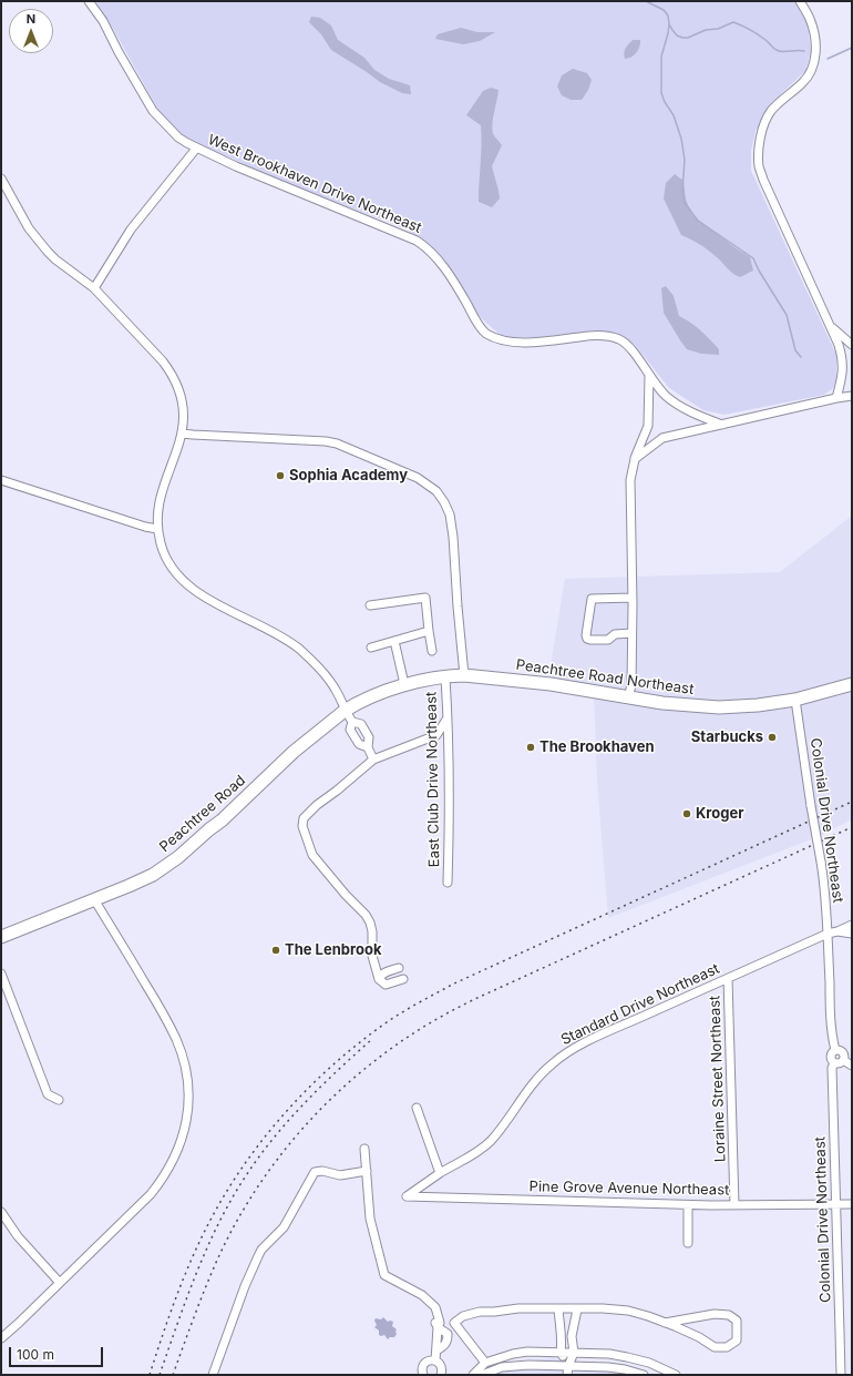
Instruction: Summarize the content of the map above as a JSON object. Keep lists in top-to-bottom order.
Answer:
{
  "streets": {
    "highway": ["Peachtree Road Northeast", "Peachtree Road"],
    "street": [
      "West Brookhaven Drive Northeast",
      "East Club Drive Northeast",
      "Colonial Drive Northeast",
      "Standard Drive Northeast",
      "Loraine Street Northeast",
      "Pine Grove Avenue Northeast"
    ]
  },
  "crossings": [
    ["Peachtree Road Northeast", "East Club Drive Northeast"],
    ["Peachtree Road Northeast", "Peachtree Road"],
    ["Peachtree Road Northeast", "Colonial Drive Northeast"],
    ["Colonial Drive Northeast", "Standard Drive Northeast"],
    ["Colonial Drive Northeast", "Pine Grove Avenue Northeast"],
    ["Standard Drive Northeast", "Loraine Street Northeast"],
    ["Standard Drive Northeast", "Pine Grove Avenue Northeast"],
    ["Loraine Street Northeast", "Pine Grove Avenue Northeast"]
  ],
  "places": [
    "Sophia Academy",
    "Starbucks",
    "The Brookhaven",
    "Kroger",
    "The Lenbrook"
  ],
  "scale_bar": "100 m",
  "north": "top"
}
